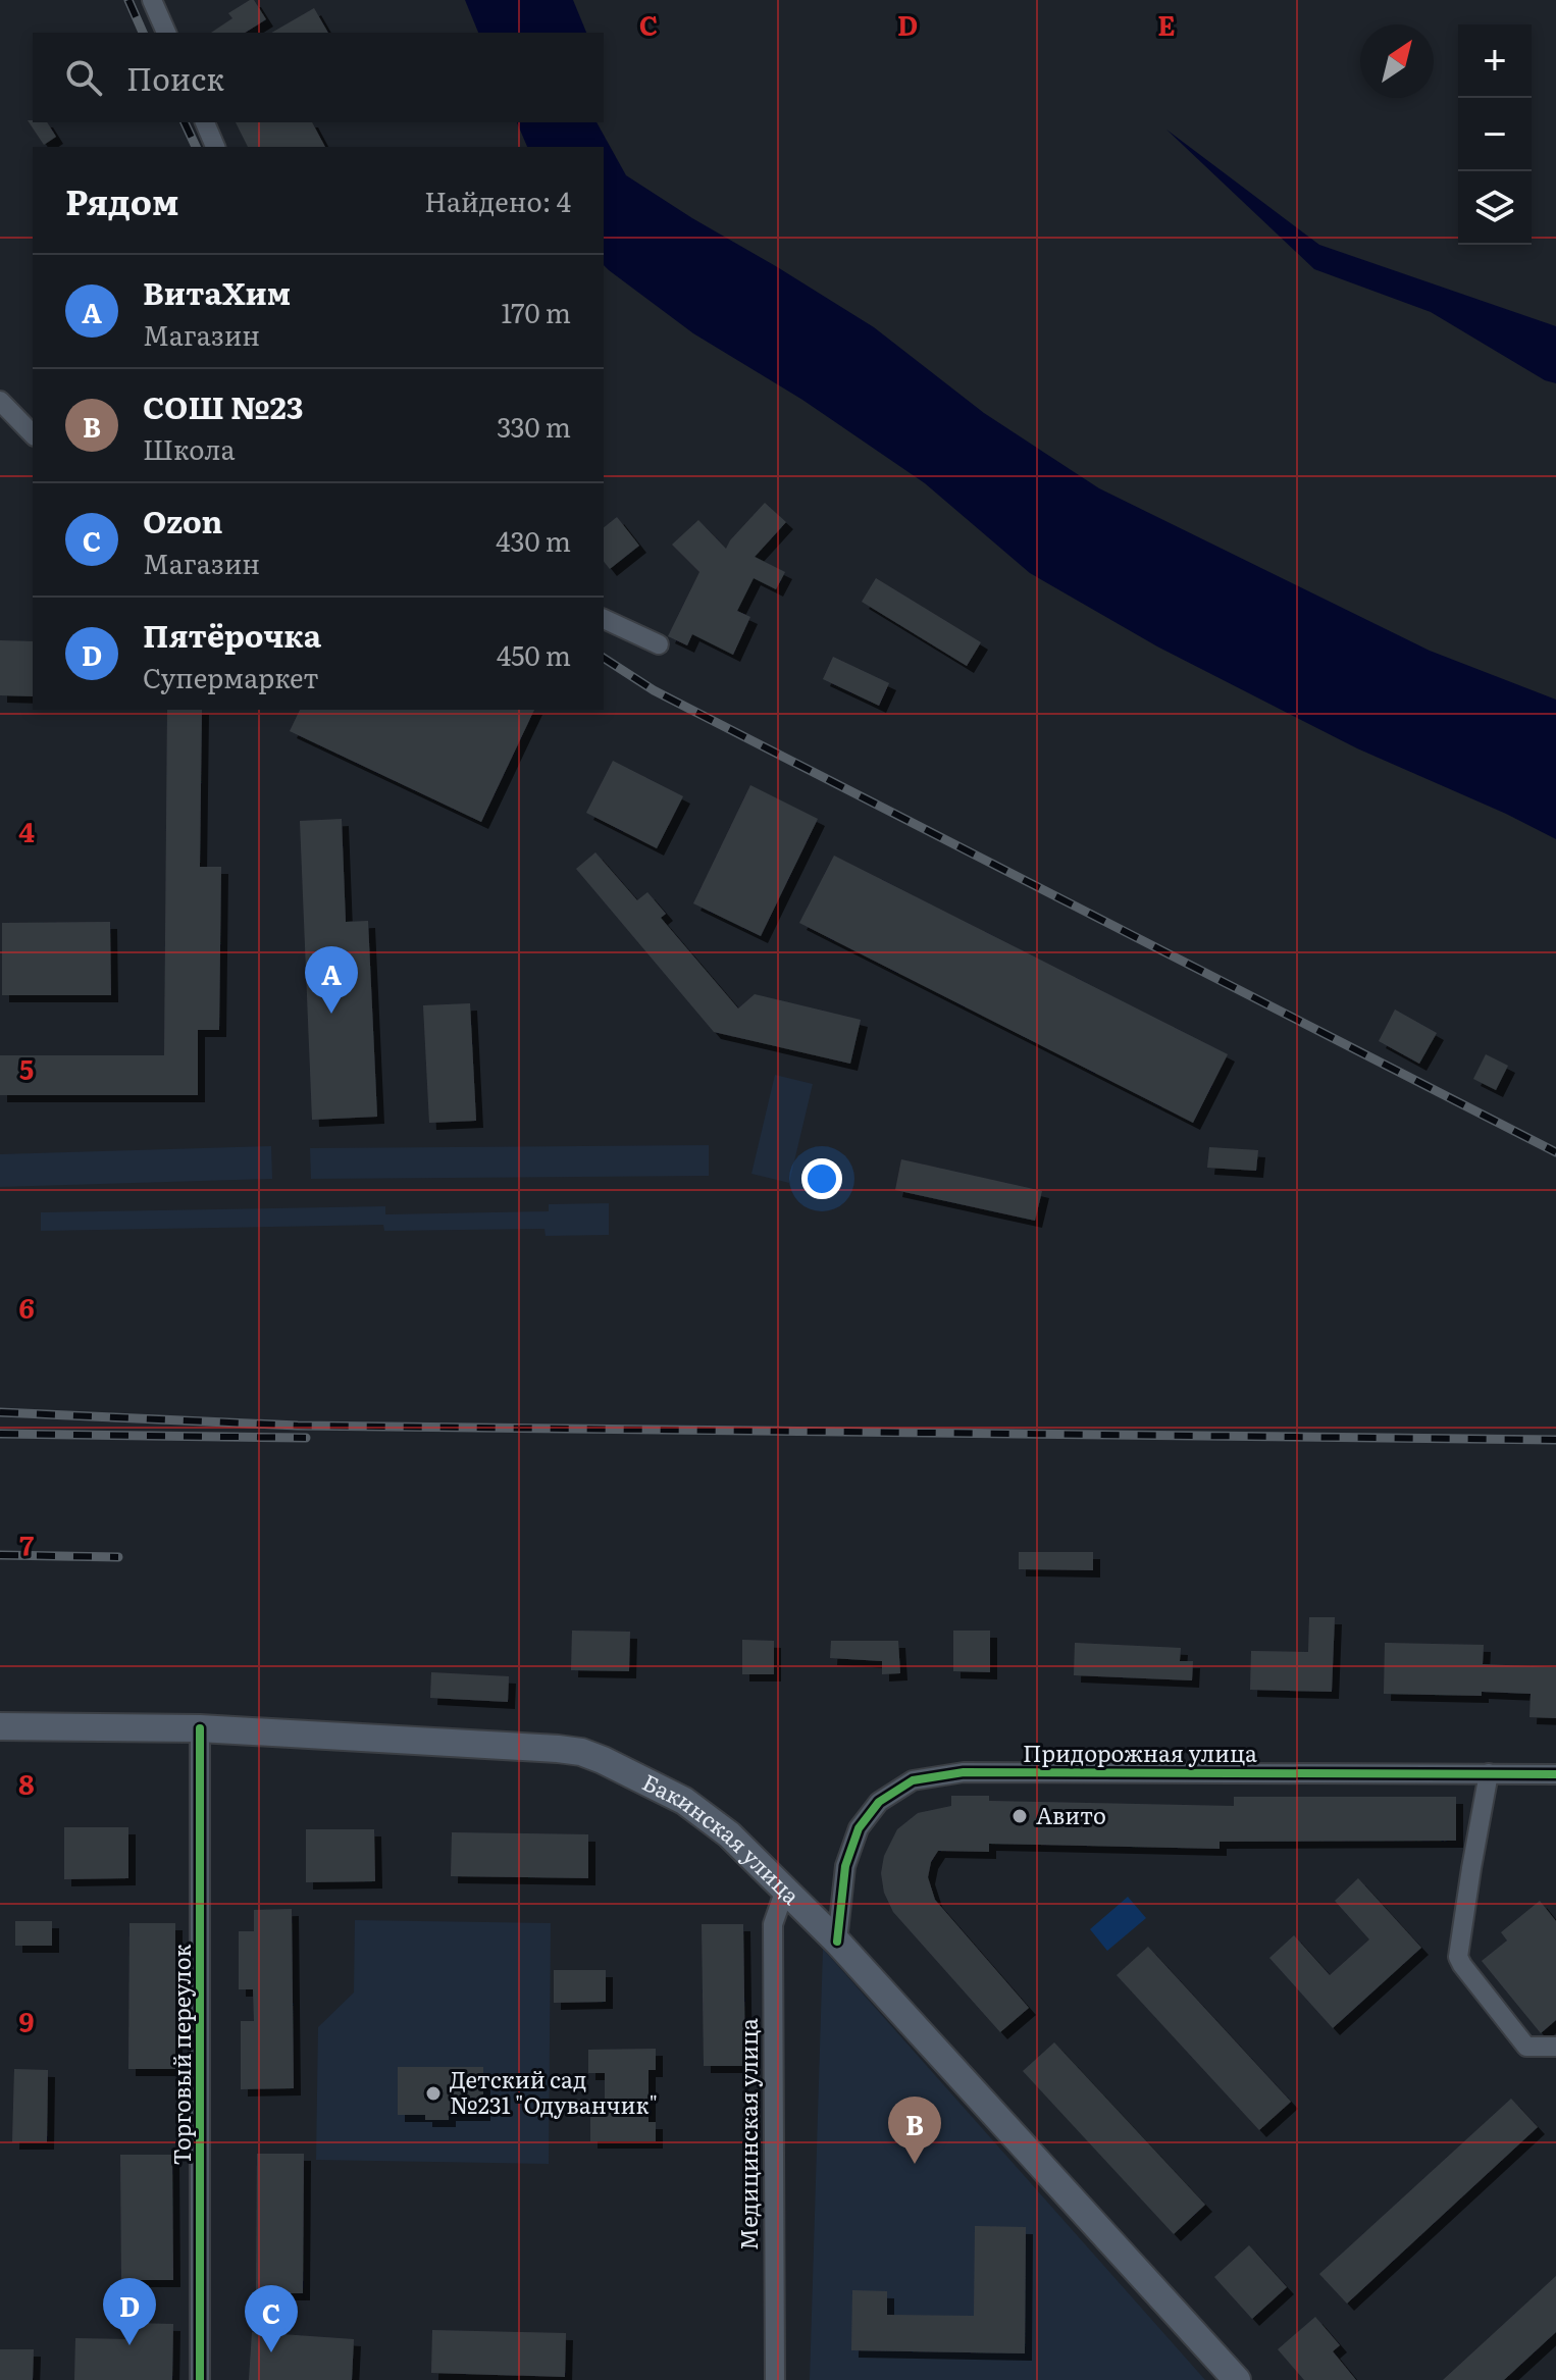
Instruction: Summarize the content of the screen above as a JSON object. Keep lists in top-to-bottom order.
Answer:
{
  "streets": {
    "main road": ["Бакинская улица"],
    "street": ["Придорожная улица", "Торговый переулок", "Медицинская улица"]
  },
  "crossings": [
    ["Придорожная улица", "Бакинская улица"],
    ["Бакинская улица", "Торговый переулок"],
    ["Бакинская улица", "Медицинская улица"]
  ],
  "places": ["Авито", "Детский сад №231 \"Одуванчик\""],
  "north": "top right",
  "page": {
    "map_buttons": ["+", "−"],
    "search": "Поиск",
    "heading": ["Рядом", "Найдено: 4"],
    "list": [
      {
        "mark": "A",
        "name": "ВитаХим",
        "note": "Магазин",
        "value": "170 m"
      },
      {
        "mark": "B",
        "name": "СОШ №23",
        "note": "Школа",
        "value": "330 m"
      },
      {
        "mark": "C",
        "name": "Ozon",
        "note": "Магазин",
        "value": "430 m"
      },
      {
        "mark": "D",
        "name": "Пятёрочка",
        "note": "Супермаркет",
        "value": "450 m"
      }
    ],
    "pins": [
      "A",
      "B",
      "D",
      "C"
    ]
  },
  "grid": {
    "columns": ["C", "D", "E"],
    "rows": [
      "4",
      "5",
      "6",
      "7",
      "8",
      "9"
    ]
  }
}
